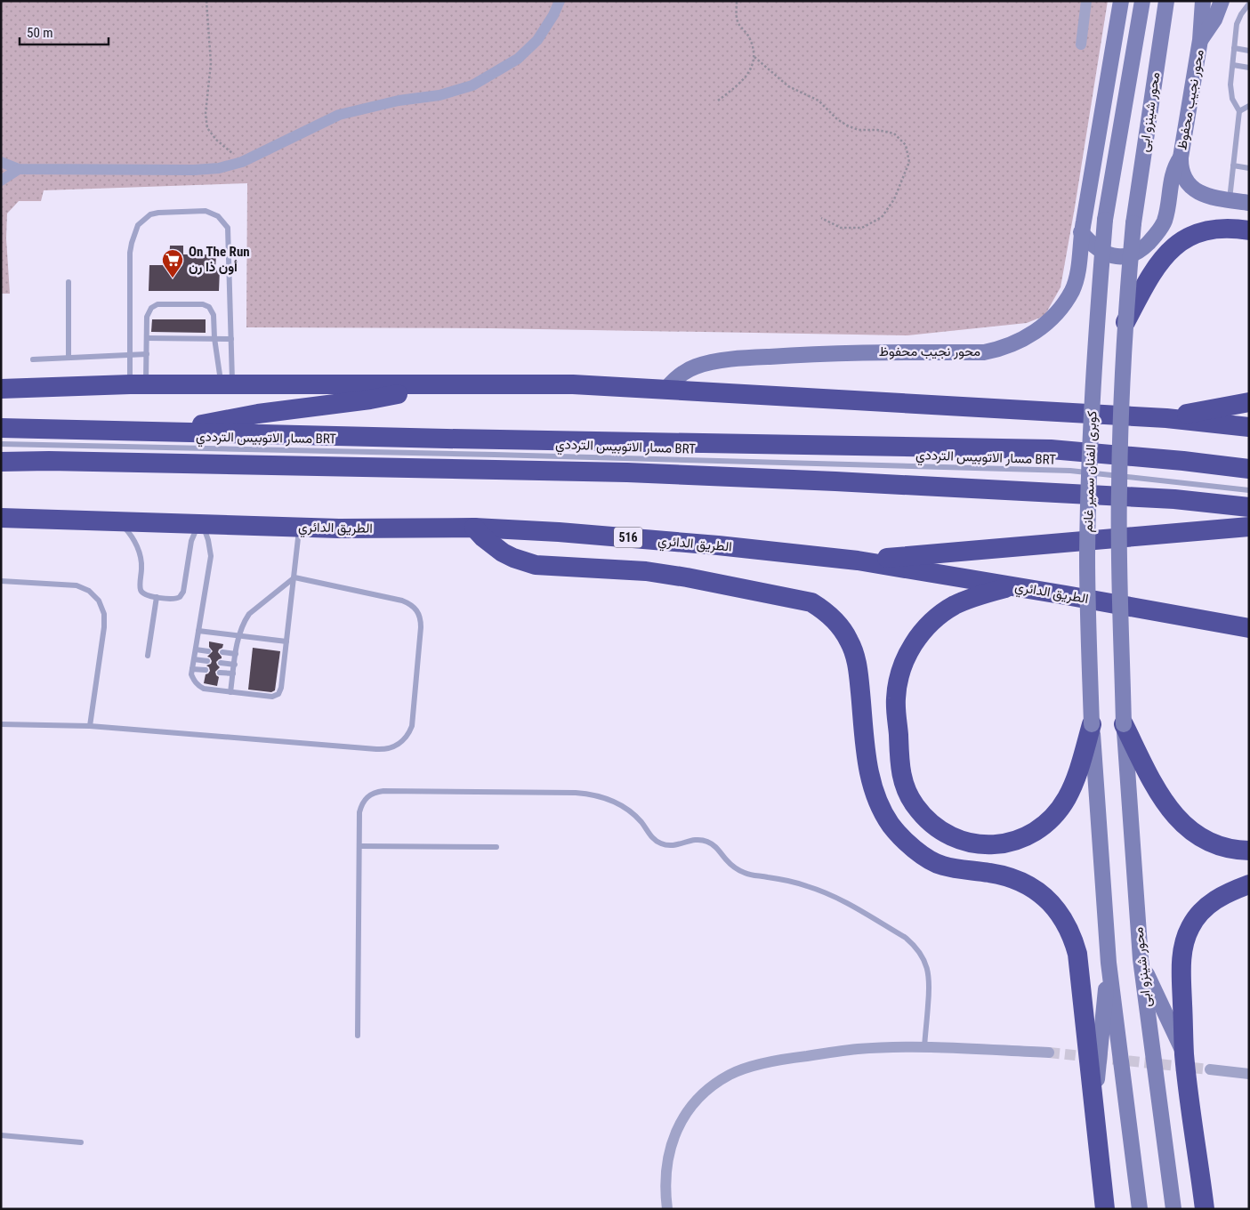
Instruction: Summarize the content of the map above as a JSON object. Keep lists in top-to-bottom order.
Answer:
{
  "streets": {
    "highway": ["الطريق الدائري", "516"],
    "main road": ["محور نجيب محفوظ", "محور شينزو ابى", "كوبرى الفنان سمير غانم"],
    "lane": ["مسار الاتوبيس الترددي BRT"]
  },
  "crossings": [
    ["محور شينزو ابى", "كوبرى الفنان سمير غانم"]
  ],
  "places": {
    "supermarket": ["On The Run أون ذا رن"]
  },
  "scale_bar": "50 m"
}
